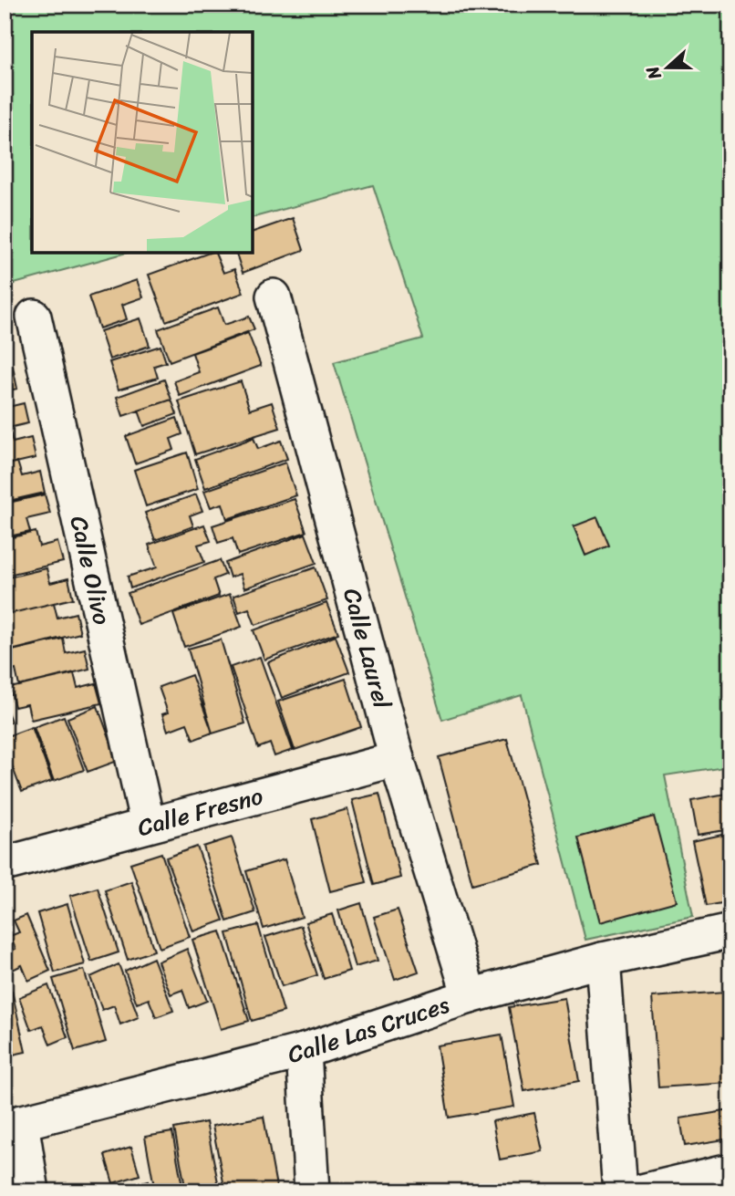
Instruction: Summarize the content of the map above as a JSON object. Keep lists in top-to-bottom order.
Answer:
{
  "streets": {
    "street": [
      "Calle Olivo",
      "Calle Laurel",
      "Calle Fresno",
      "Calle Las Cruces"
    ]
  },
  "crossings": [
    ["Calle Olivo", "Calle Fresno"],
    ["Calle Laurel", "Calle Fresno"],
    ["Calle Laurel", "Calle Las Cruces"]
  ],
  "north": "left"
}
